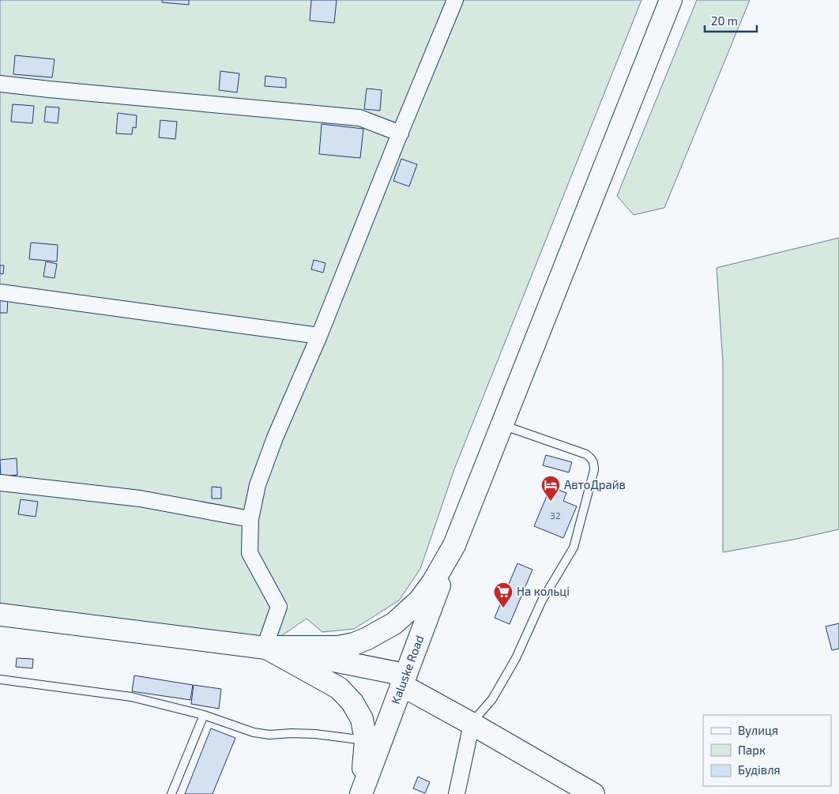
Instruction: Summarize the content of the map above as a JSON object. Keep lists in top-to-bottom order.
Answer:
{
  "streets": {
    "main road": ["Kaluske Road"]
  },
  "places": {
    "hotel": ["АвтоДрайв"],
    "supermarket": ["На кольці"]
  },
  "house_numbers": ["32"],
  "legend": ["Вулиця", "Парк", "Будівля"],
  "scale_bar": "20 m"
}
